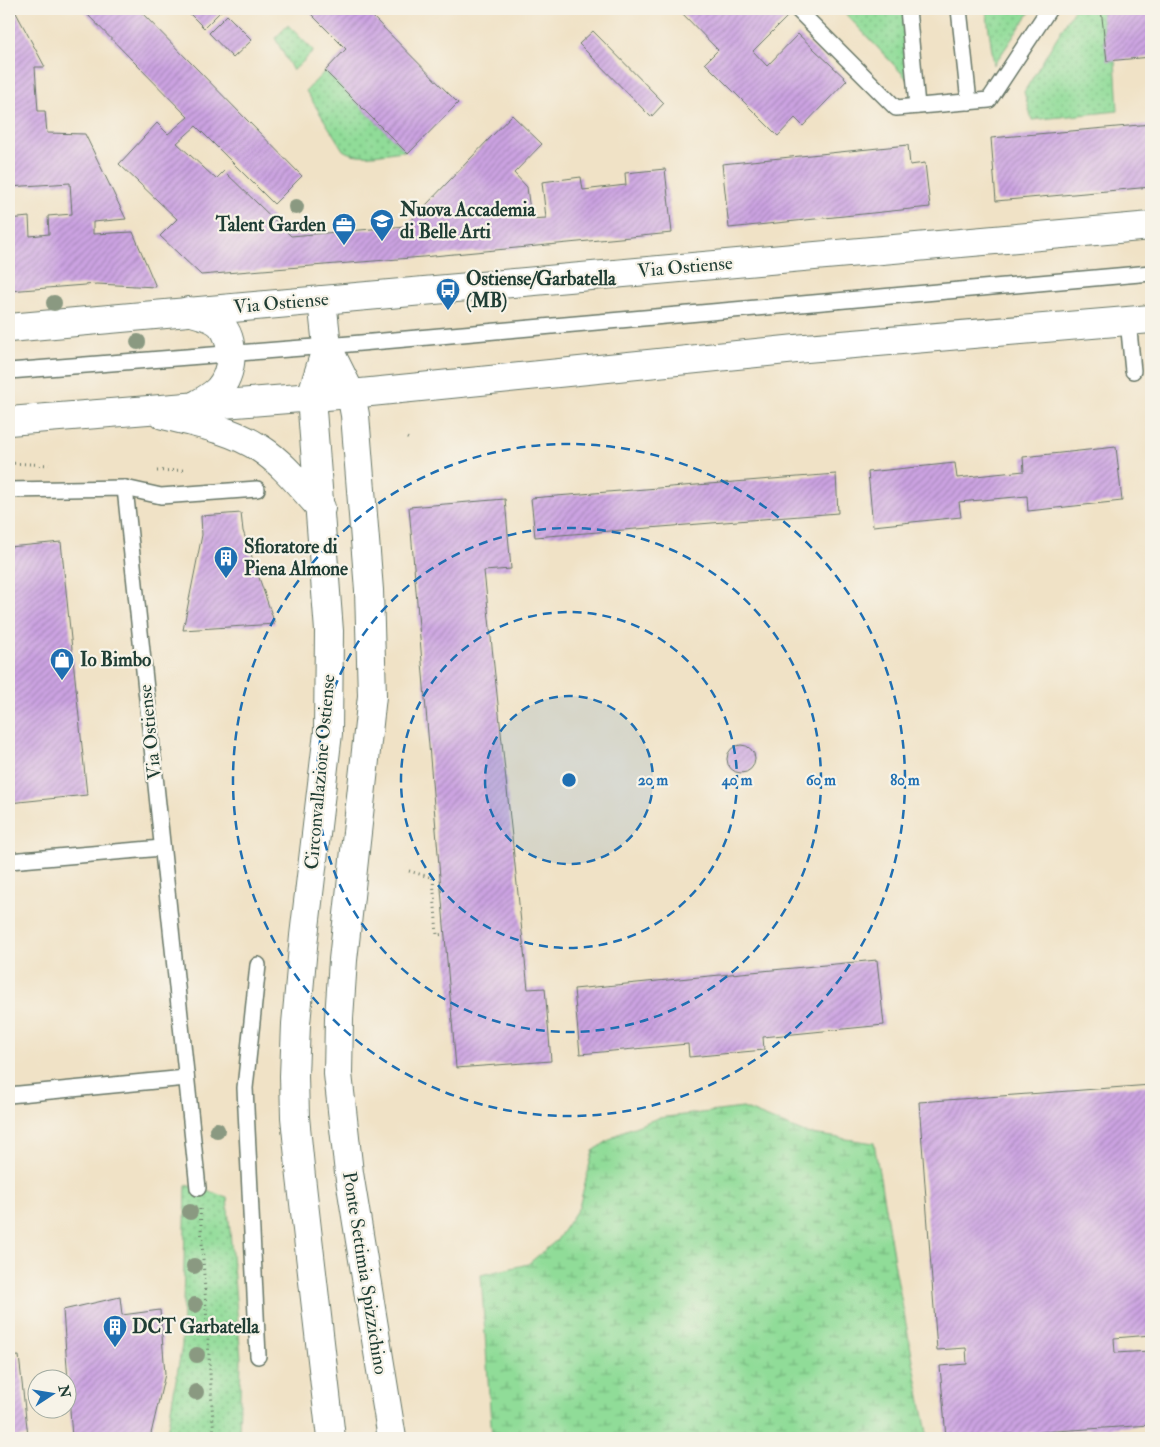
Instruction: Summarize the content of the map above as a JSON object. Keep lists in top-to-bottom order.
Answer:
{
  "streets": {
    "main road": ["Via Ostiense", "Circonvallazione Ostiense", "Ponte Settimia Spizzichino"]
  },
  "places": {
    "school or university": ["Nuova Accademia di Belle Arti"],
    "office": ["Talent Garden"],
    "bus stop": ["Ostiense/Garbatella (MB)"],
    "building": ["Sfioratore di Piena Almone", "DCT Garbatella"],
    "shop": ["Io Bimbo"]
  },
  "north": "right",
  "rings": [
    "20 m",
    "40 m",
    "60 m",
    "80 m"
  ]
}
